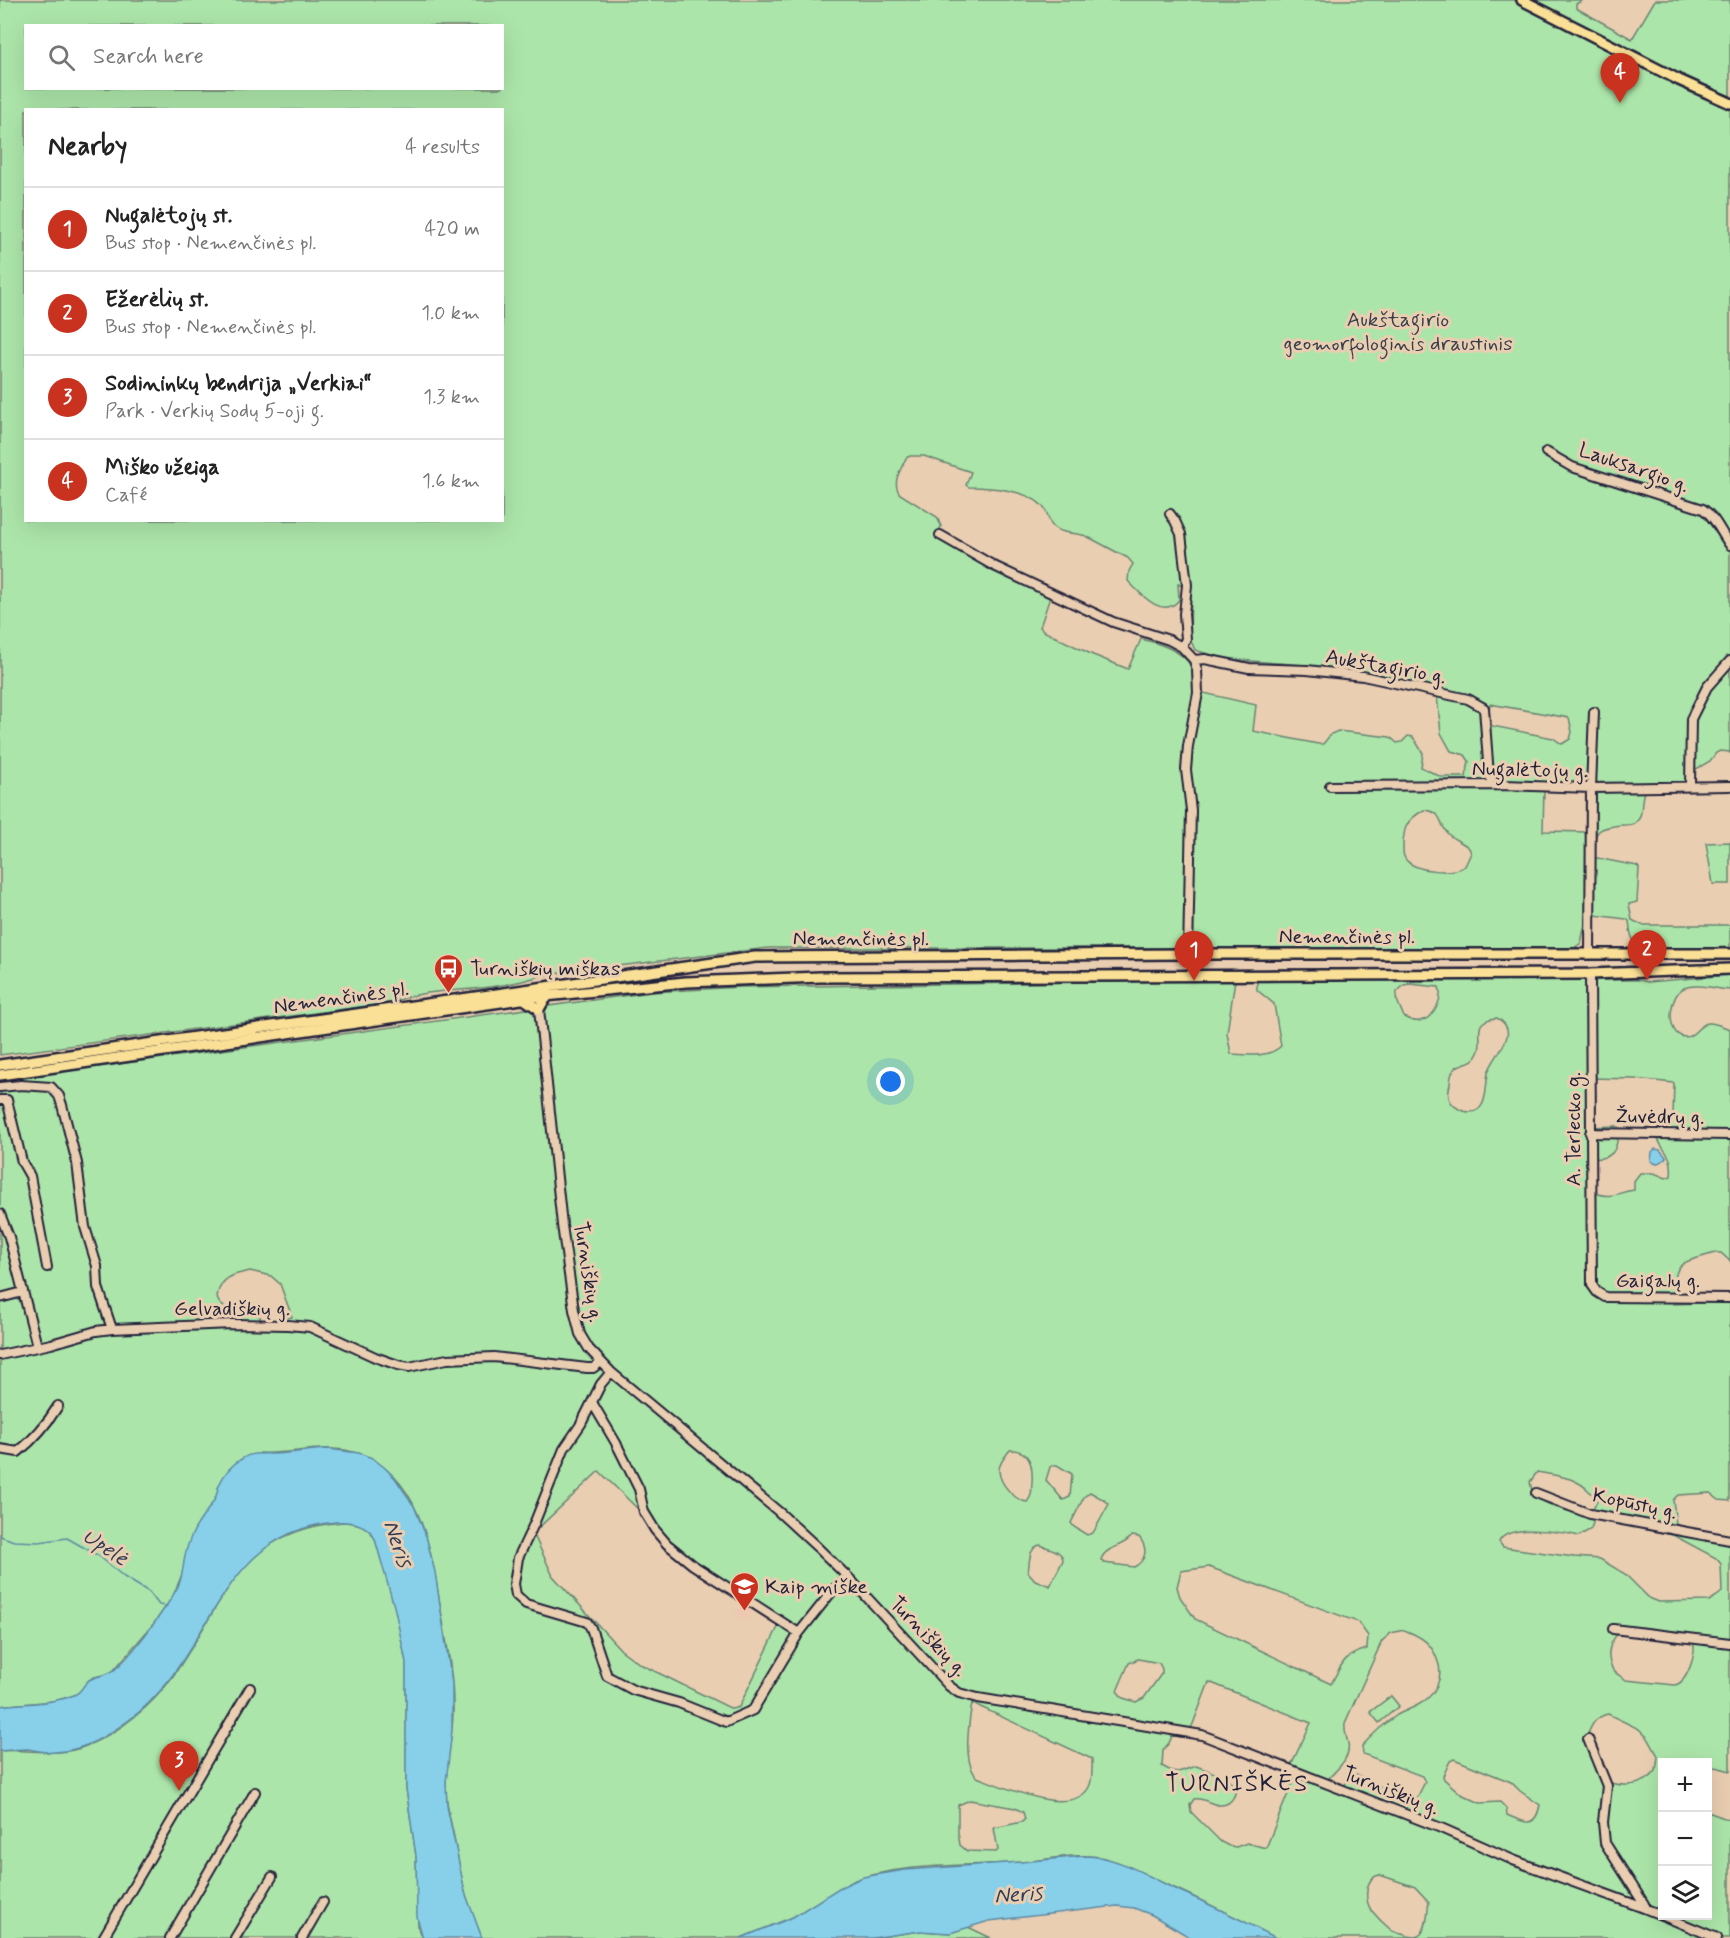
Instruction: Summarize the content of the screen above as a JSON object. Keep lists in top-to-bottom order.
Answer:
{
  "streets": {
    "main road": ["Nemenčinės pl."],
    "street": [
      "Lauksargio g.",
      "Aukštagirio g.",
      "Nugalėtojų g.",
      "Žuvėdrų g.",
      "A. Terlecko g.",
      "Turniškių g.",
      "Gaigalų g.",
      "Gelvadiškių g.",
      "Kopūstų g."
    ]
  },
  "crossings": [
    ["Aukštagirio g.", "Nugalėtojų g."],
    ["Nemenčinės pl.", "A. Terlecko g."],
    ["Žuvėdrų g.", "A. Terlecko g."],
    ["A. Terlecko g.", "Gaigalų g."],
    ["Turniškių g.", "Gelvadiškių g."]
  ],
  "districts": ["TURNIŠKĖS"],
  "water": ["Neris", "Upelė"],
  "parks": ["Aukštagirio geomorfologinis draustinis"],
  "places": {
    "bus stop": ["Turniškių miškas"],
    "school or university": ["Kaip miške"]
  },
  "page": {
    "search": "Search here",
    "pins": [
      "4",
      "2",
      "1",
      "3"
    ],
    "heading": ["Nearby", "4 results"],
    "list": [
      {
        "mark": "1",
        "name": "Nugalėtojų st.",
        "note": "Bus stop · Nemenčinės pl.",
        "value": "420 m"
      },
      {
        "mark": "2",
        "name": "Ežerėlių st.",
        "note": "Bus stop · Nemenčinės pl.",
        "value": "1.0 km"
      },
      {
        "mark": "3",
        "name": "Sodininkų bendrija „Verkiai“",
        "note": "Park · Verkių Sodų 5-oji g.",
        "value": "1.3 km"
      },
      {
        "mark": "4",
        "name": "Miško užeiga",
        "note": "Café",
        "value": "1.6 km"
      }
    ],
    "map_buttons": ["+", "−"]
  }
}
